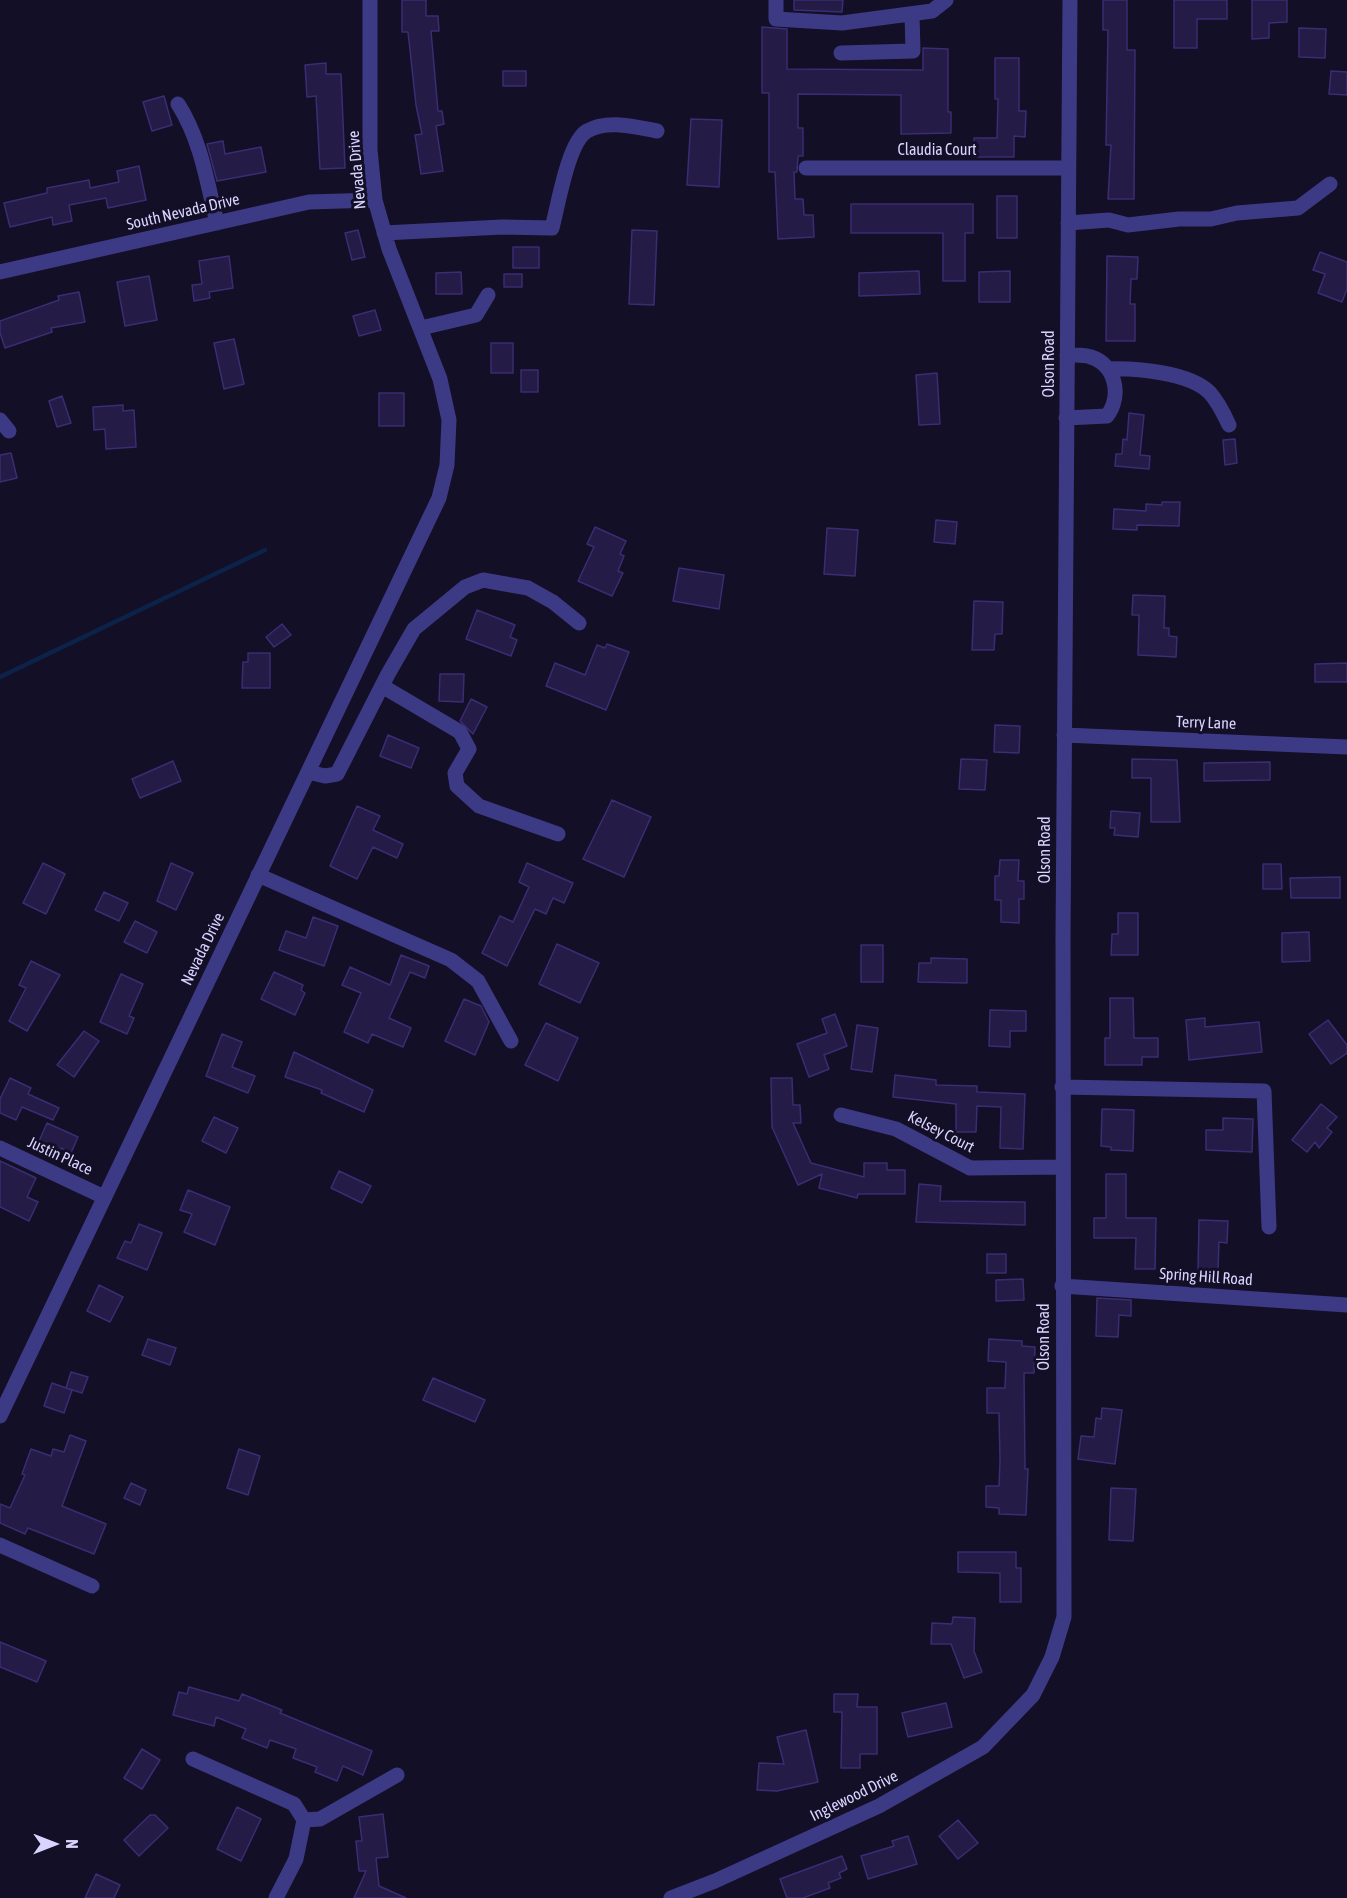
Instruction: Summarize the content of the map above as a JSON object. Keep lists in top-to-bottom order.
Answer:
{
  "streets": {
    "street": [
      "Claudia Court",
      "Nevada Drive",
      "South Nevada Drive",
      "Olson Road",
      "Terry Lane",
      "Kelsey Court",
      "Justin Place",
      "Spring Hill Road",
      "Inglewood Drive"
    ]
  },
  "crossings": [
    ["Claudia Court", "Olson Road"],
    ["Nevada Drive", "South Nevada Drive"],
    ["Nevada Drive", "Justin Place"],
    ["Olson Road", "Terry Lane"],
    ["Olson Road", "Kelsey Court"],
    ["Olson Road", "Spring Hill Road"],
    ["Olson Road", "Inglewood Drive"]
  ],
  "north": "right"
}
